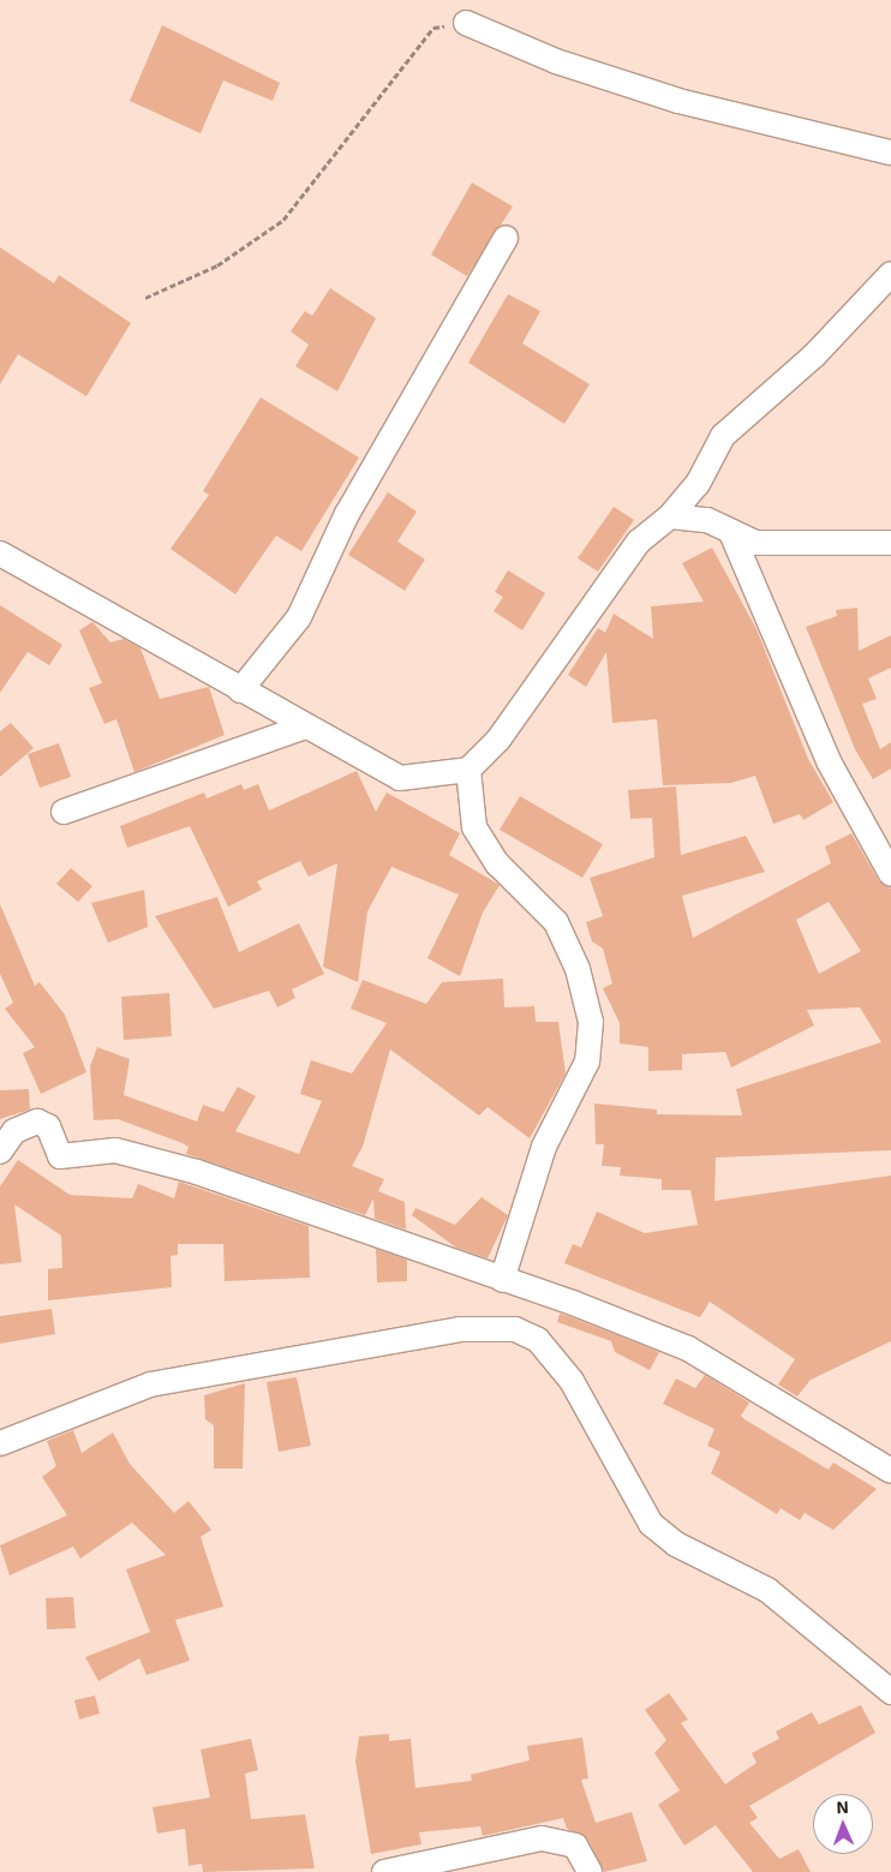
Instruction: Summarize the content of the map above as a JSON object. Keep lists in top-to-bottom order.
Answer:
{
  "north": "top"
}
